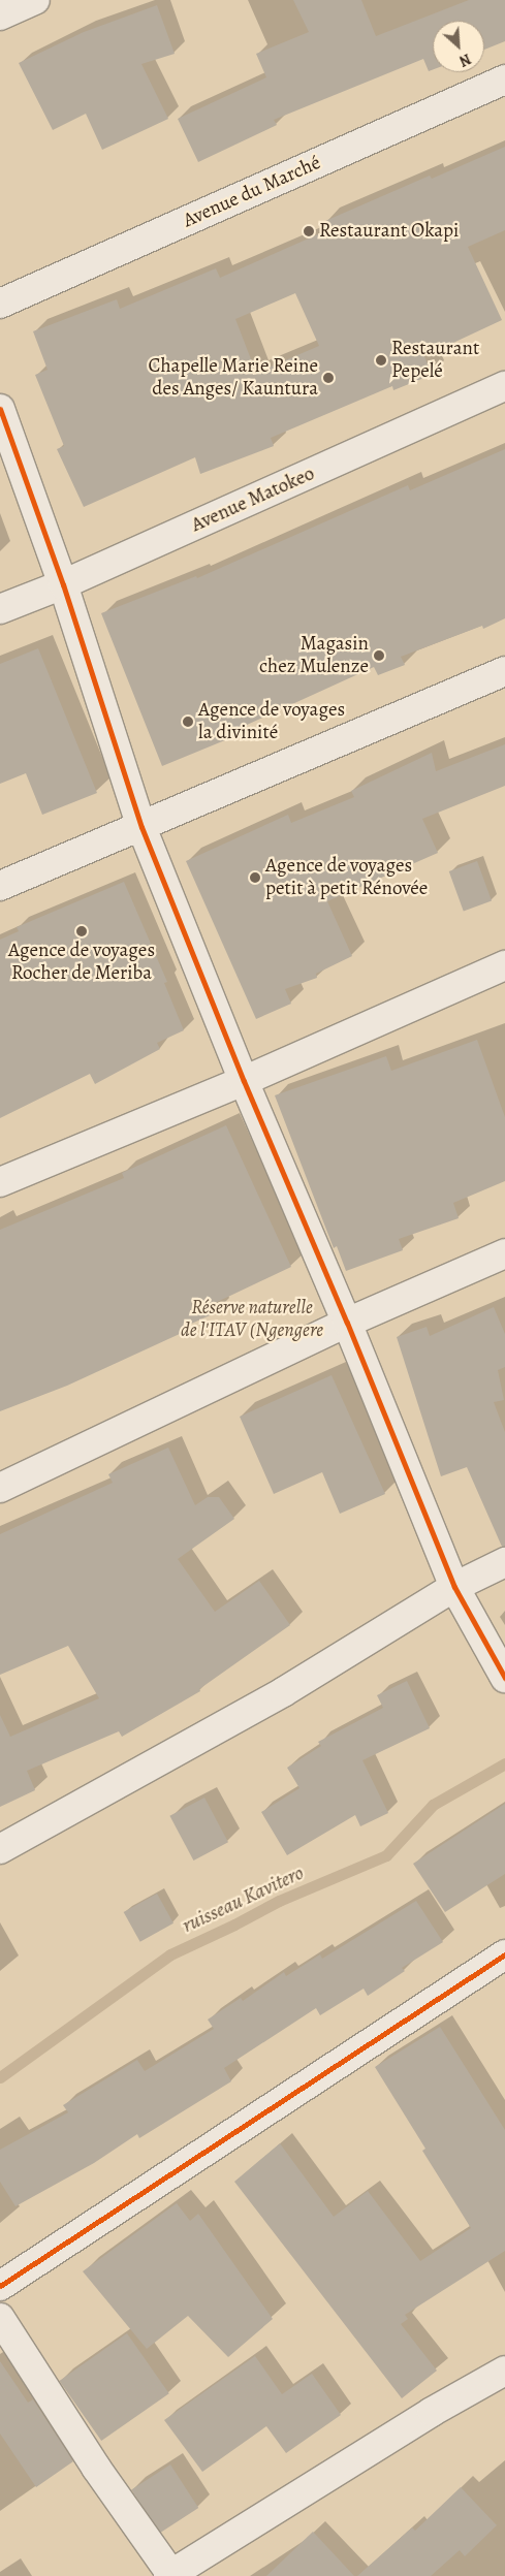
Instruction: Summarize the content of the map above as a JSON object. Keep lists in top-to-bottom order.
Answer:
{
  "streets": {
    "street": ["Avenue du Marché", "Avenue Matokeo"]
  },
  "water": ["ruisseau Kavitero"],
  "parks": ["Réserve naturelle de l'ITAV (Ngengere"],
  "places": [
    "Restaurant Okapi",
    "Restaurant Pepelé",
    "Chapelle Marie Reine des Anges/ Kauntura",
    "Magasin chez Mulenze",
    "Agence de voyages la divinité",
    "Agence de voyages petit à petit Rénovée",
    "Agence de voyages Rocher de Meriba"
  ],
  "north": "bottom right"
}
